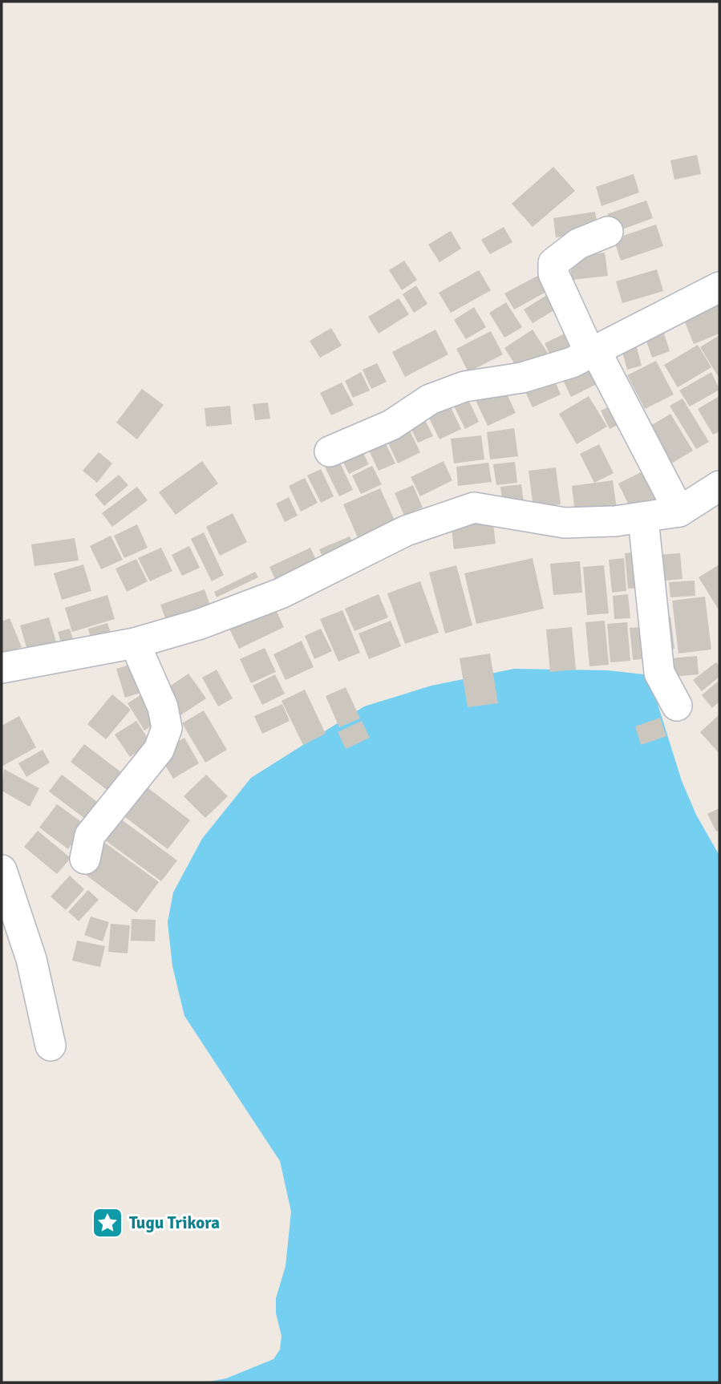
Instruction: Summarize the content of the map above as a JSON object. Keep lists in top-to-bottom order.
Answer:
{
  "places": {
    "place": ["Tugu Trikora"]
  }
}
